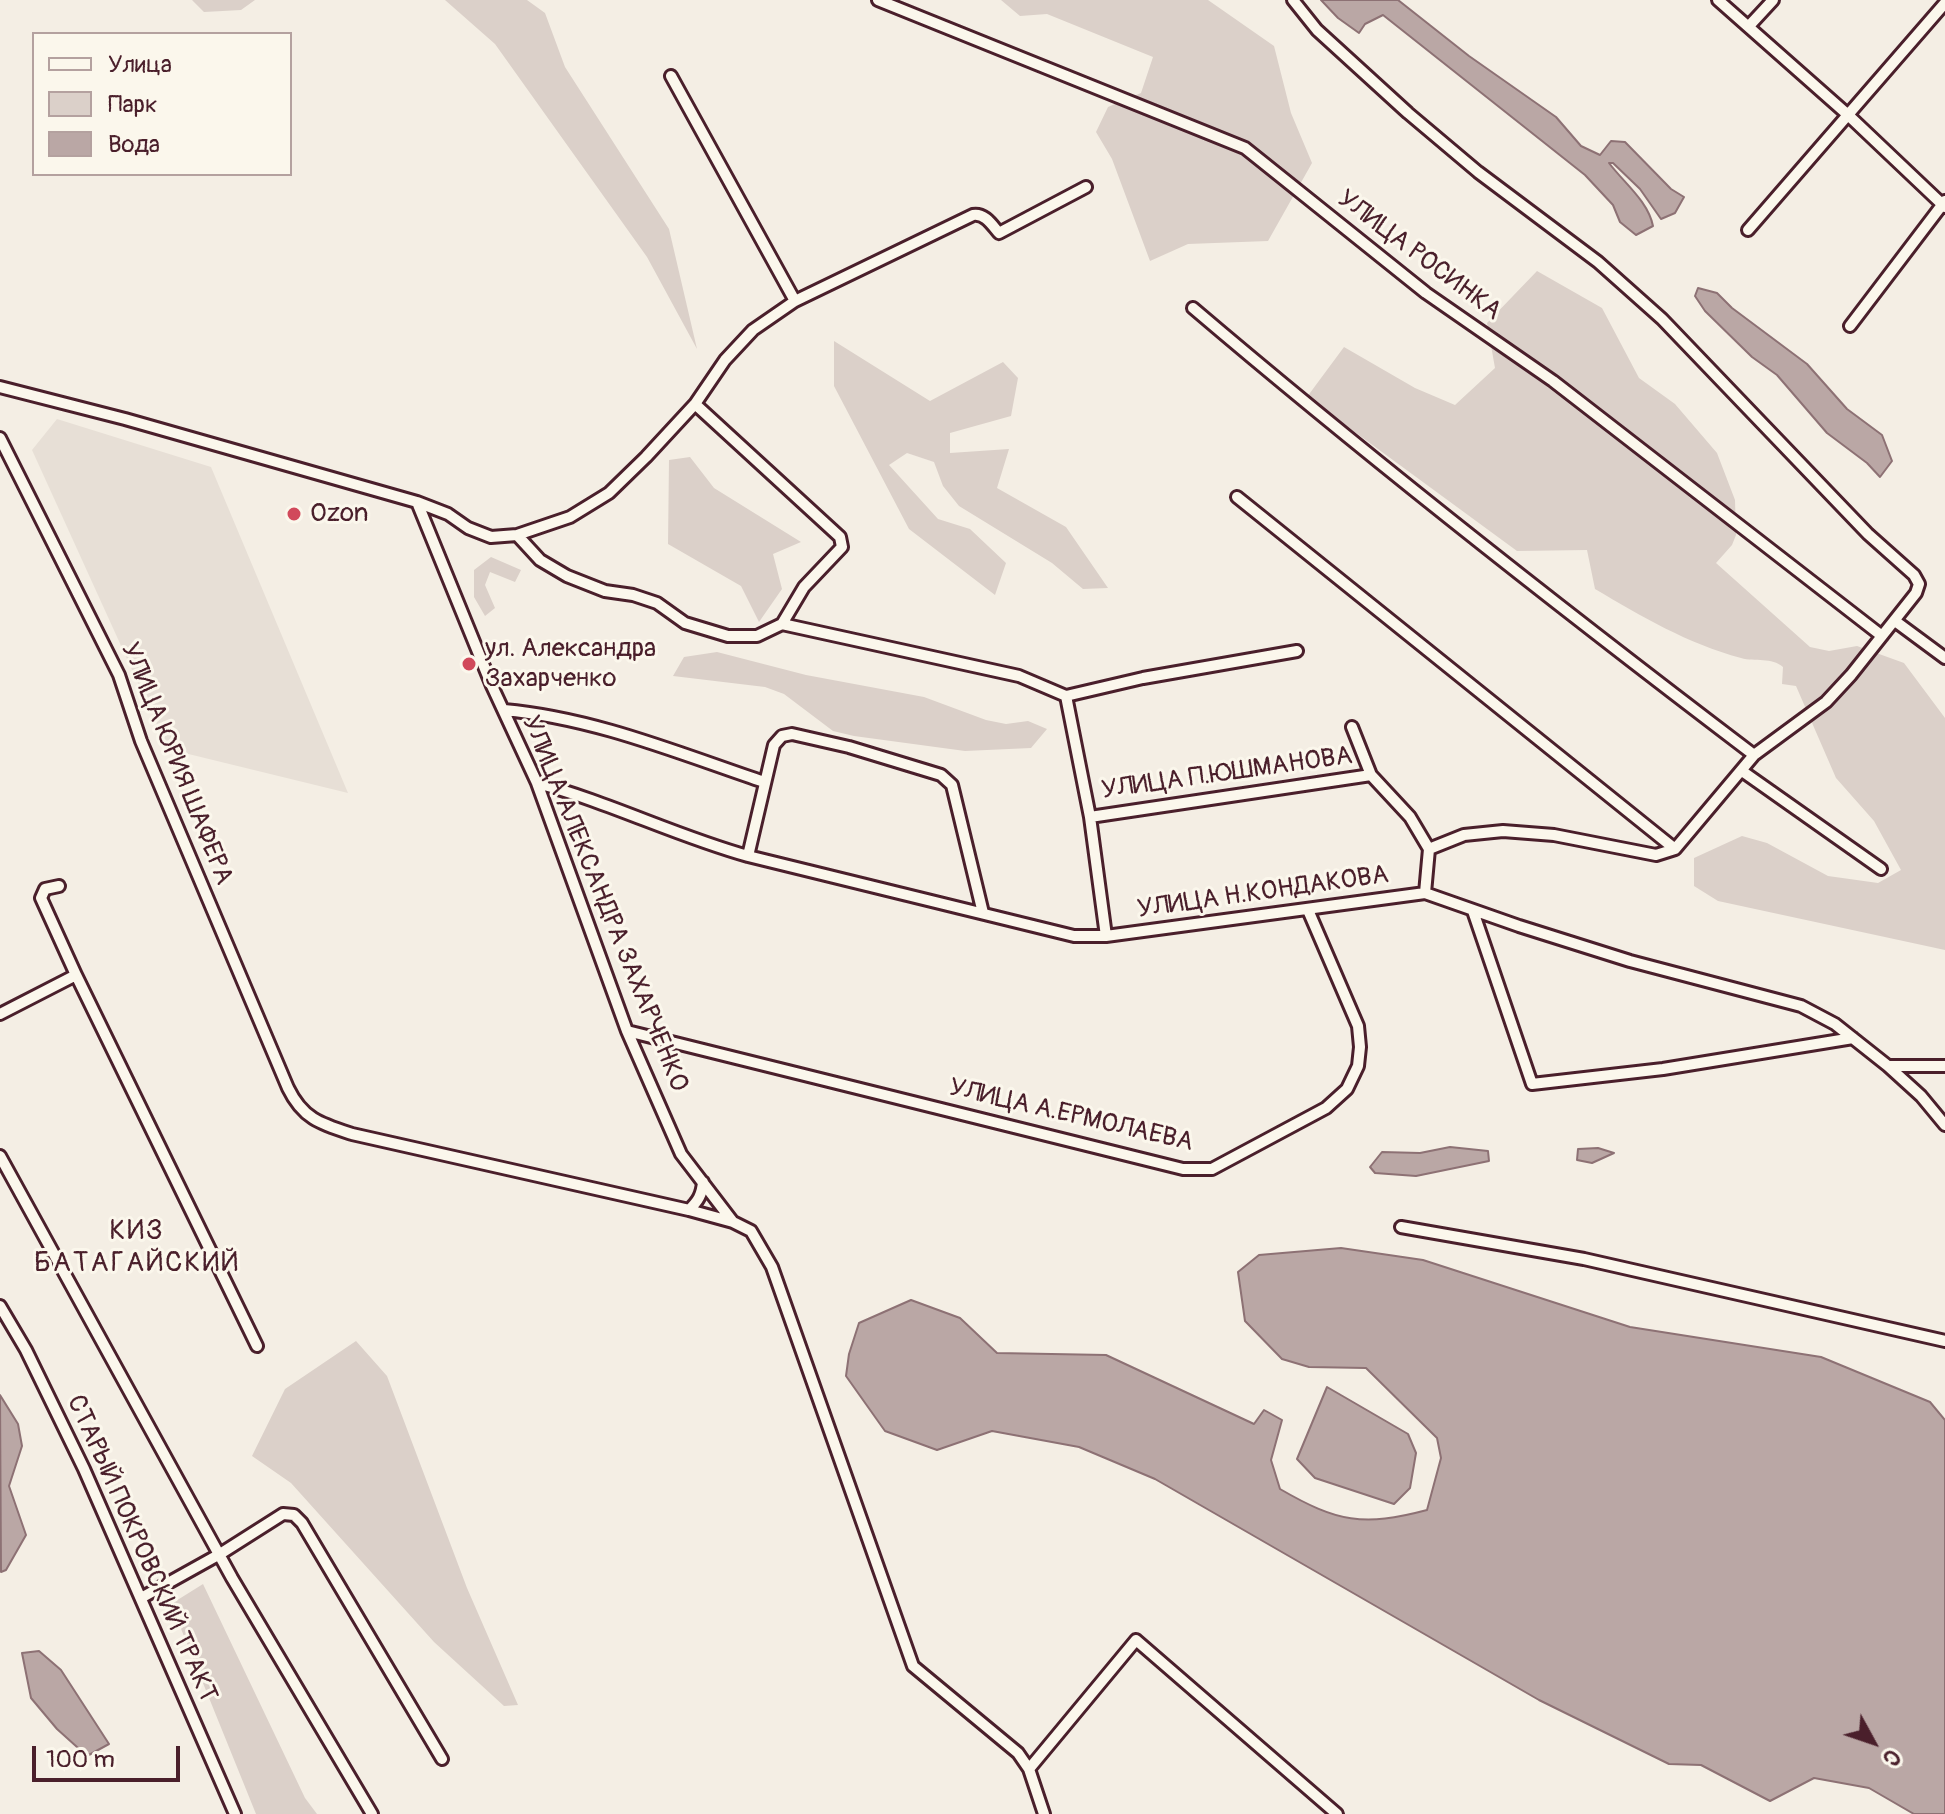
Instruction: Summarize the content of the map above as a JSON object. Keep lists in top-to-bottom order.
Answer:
{
  "streets": {
    "street": [
      "УЛИЦА РОСИНКА",
      "УЛИЦА ЮРИЯ ШАФЕРА",
      "УЛИЦА П.ЮШМАНОВА",
      "УЛИЦА Н.КОНДАКОВА",
      "УЛИЦА АЛЕКСАНДРА ЗАХАРЧЕНКО",
      "УЛИЦА А.ЕРМОЛАЕВА",
      "СТАРЫЙ ПОКРОВСКИЙ ТРАКТ"
    ]
  },
  "crossings": [
    ["УЛИЦА П.ЮШМАНОВА", "УЛИЦА Н.КОНДАКОВА"],
    ["УЛИЦА Н.КОНДАКОВА", "УЛИЦА АЛЕКСАНДРА ЗАХАРЧЕНКО"],
    ["УЛИЦА Н.КОНДАКОВА", "УЛИЦА А.ЕРМОЛАЕВА"],
    ["УЛИЦА АЛЕКСАНДРА ЗАХАРЧЕНКО", "УЛИЦА А.ЕРМОЛАЕВА"]
  ],
  "districts": ["КИЗ БАТАГАЙСКИЙ"],
  "places": ["Ozon", "ул. Александра Захарченко"],
  "legend": ["Улица", "Парк", "Вода"],
  "scale_bar": "100 m",
  "north": "bottom right"
}
